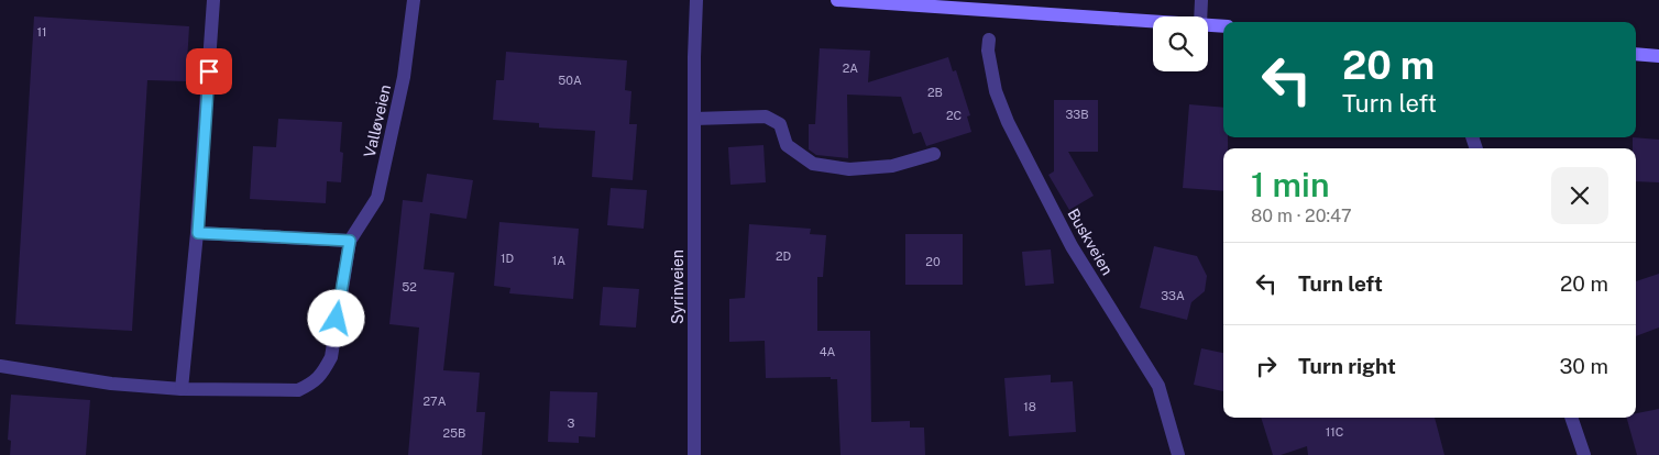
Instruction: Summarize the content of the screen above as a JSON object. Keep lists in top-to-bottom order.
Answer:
{
  "streets": {
    "street": ["Valløveien", "Buskveien", "Syrinveien"]
  },
  "house_numbers": [
    "11",
    "2A",
    "50A",
    "2B",
    "33B",
    "2C",
    "2D",
    "1D",
    "1A",
    "20",
    "52",
    "33A",
    "4A",
    "27A",
    "18",
    "3",
    "11C",
    "25B"
  ],
  "page": {
    "turn": ["20 m", "Turn left"],
    "heading": ["1 min", "80 m · 20:47"],
    "list": [
      {
        "name": "Turn left",
        "value": "20 m"
      },
      {
        "name": "Turn right",
        "value": "30 m"
      }
    ]
  }
}
